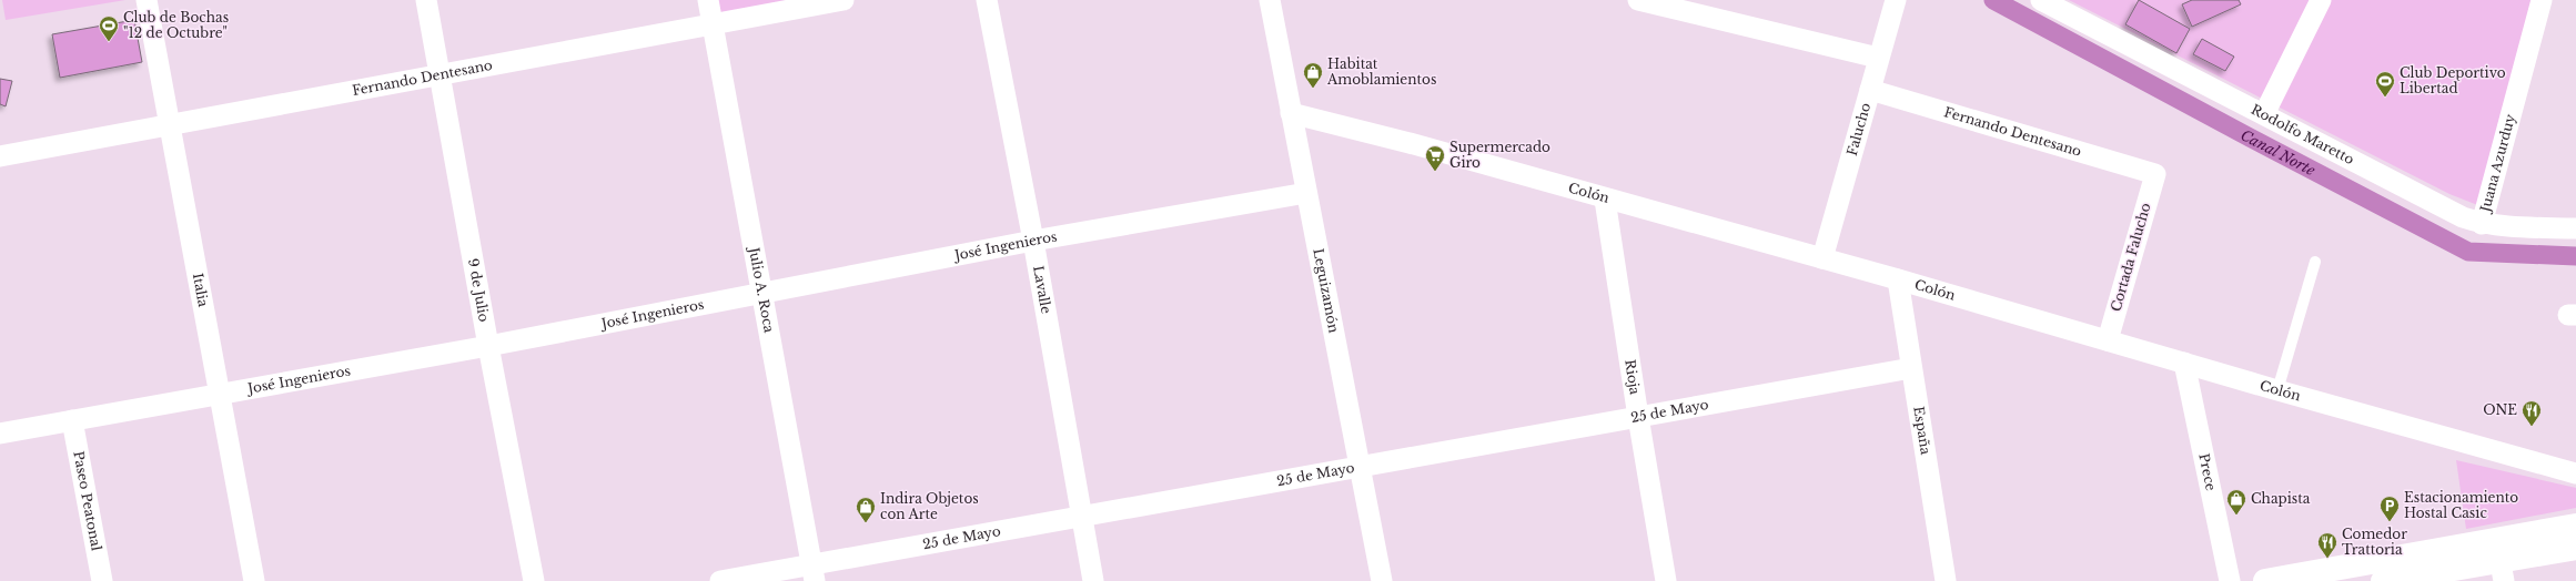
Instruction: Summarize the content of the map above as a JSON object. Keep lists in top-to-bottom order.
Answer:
{
  "streets": {
    "street": [
      "Fernando Dentesano",
      "Falucho",
      "Rodolfo Maretto",
      "Juana Azurduy",
      "Colón",
      "José Ingenieros",
      "Cortada Falucho",
      "Italia",
      "9 de Julio",
      "Julio A. Roca",
      "Lavalle",
      "Leguizamón",
      "Rioja",
      "25 de Mayo",
      "España",
      "Prece",
      "Paseo Peatonal"
    ]
  },
  "crossings": [
    ["Fernando Dentesano", "Falucho"],
    ["Fernando Dentesano", "Cortada Falucho"],
    ["Fernando Dentesano", "Italia"],
    ["Fernando Dentesano", "9 de Julio"],
    ["Fernando Dentesano", "Julio A. Roca"],
    ["Falucho", "Colón"],
    ["Rodolfo Maretto", "Juana Azurduy"],
    ["Colón", "Cortada Falucho"],
    ["Colón", "Leguizamón"],
    ["Colón", "Rioja"],
    ["Colón", "España"],
    ["Colón", "Prece"],
    ["José Ingenieros", "Italia"],
    ["José Ingenieros", "9 de Julio"],
    ["José Ingenieros", "Julio A. Roca"],
    ["José Ingenieros", "Lavalle"],
    ["José Ingenieros", "Leguizamón"],
    ["José Ingenieros", "Paseo Peatonal"],
    ["Julio A. Roca", "25 de Mayo"],
    ["Lavalle", "25 de Mayo"],
    ["Leguizamón", "25 de Mayo"],
    ["Rioja", "25 de Mayo"],
    ["25 de Mayo", "España"]
  ],
  "water": ["Canal Norte"],
  "places": {
    "sports": ["Club de Bochas \"12 de Octubre\"", "Club Deportivo Libertad"],
    "shop": ["Habitat Amoblamientos", "Chapista", "Indira Objetos con Arte"],
    "supermarket": ["Supermercado Giro"],
    "restaurant": ["ONE", "Comedor Trattoria"],
    "parking": ["Estacionamiento Hostal Casic"]
  }
}
